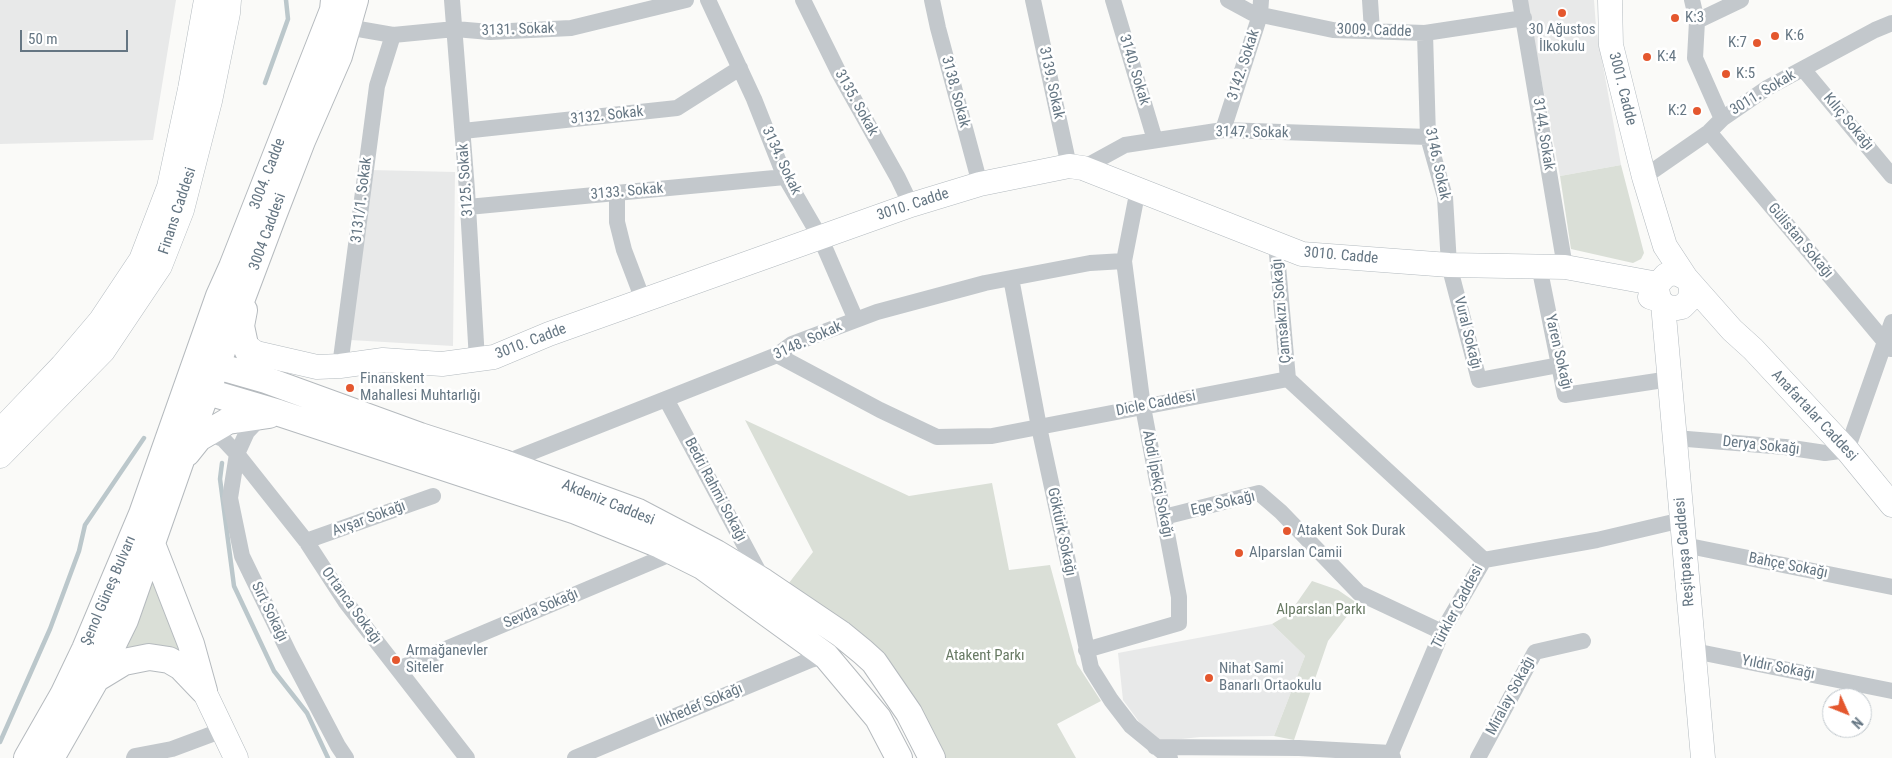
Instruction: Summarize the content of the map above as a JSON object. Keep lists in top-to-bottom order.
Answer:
{
  "streets": {
    "main road": [
      "3004. Cadde",
      "3004 Caddesi",
      "Akdeniz Caddesi",
      "Şenol Güneş Bulvarı"
    ],
    "street": [
      "3131. Sokak",
      "3009. Cadde",
      "3142. Sokak",
      "3140. Sokak",
      "3139. Sokak",
      "3001. Cadde",
      "3138. Sokak",
      "3011. Sokak",
      "3135. Sokak",
      "3132. Sokak",
      "Kılıç Sokağı",
      "3147. Sokak",
      "3144. Sokak",
      "3134. Sokak",
      "3146. Sokak",
      "3125. Sokak",
      "3133. Sokak",
      "3131/1. Sokak",
      "3010. Cadde",
      "Finans Caddesi",
      "Gülistan Sokağı",
      "Çamsakızı Sokağı",
      "Vural Sokağı",
      "3148. Sokak",
      "Yaren Sokağı",
      "Dicle Caddesi",
      "Anafartalar Caddesi",
      "Derya Sokağı",
      "Abdi İpekçi Sokağı",
      "Bedri Rahmi Sokağı",
      "Ege Sokağı",
      "Avşar Sokağı",
      "Göktürk Sokağı",
      "Reşitpaşa Caddesi",
      "Bahçe Sokağı",
      "Ortanca Sokağı",
      "Türkler Caddesi",
      "Sevda Sokağı",
      "Sırt Sokağı",
      "Yıldır Sokağı",
      "Miralay Sokağı",
      "İlkhedef Sokağı"
    ]
  },
  "crossings": [
    ["3131. Sokak", "3125. Sokak"],
    ["3131. Sokak", "3131/1. Sokak"],
    ["3131. Sokak", "3004 Caddesi"],
    ["3009. Cadde", "3142. Sokak"],
    ["3009. Cadde", "3144. Sokak"],
    ["3009. Cadde", "3146. Sokak"],
    ["3142. Sokak", "3147. Sokak"],
    ["3140. Sokak", "3147. Sokak"],
    ["3139. Sokak", "3147. Sokak"],
    ["3139. Sokak", "3010. Cadde"],
    ["3001. Cadde", "3011. Sokak"],
    ["3138. Sokak", "3010. Cadde"],
    ["3011. Sokak", "Kılıç Sokağı"],
    ["3011. Sokak", "Gülistan Sokağı"],
    ["3135. Sokak", "3010. Cadde"],
    ["3132. Sokak", "3134. Sokak"],
    ["3132. Sokak", "3125. Sokak"],
    ["3147. Sokak", "3146. Sokak"],
    ["3147. Sokak", "3010. Cadde"],
    ["3144. Sokak", "3010. Cadde"],
    ["3134. Sokak", "3133. Sokak"],
    ["3134. Sokak", "3010. Cadde"],
    ["3134. Sokak", "3148. Sokak"],
    ["3146. Sokak", "3010. Cadde"],
    ["3146. Sokak", "Vural Sokağı"],
    ["3004. Cadde", "3004 Caddesi"],
    ["3004. Cadde", "Akdeniz Caddesi"],
    ["3125. Sokak", "3133. Sokak"],
    ["3125. Sokak", "3010. Cadde"],
    ["3131/1. Sokak", "3010. Cadde"],
    ["3010. Cadde", "Çamsakızı Sokağı"],
    ["3010. Cadde", "Vural Sokağı"],
    ["3010. Cadde", "Yaren Sokağı"],
    ["3010. Cadde", "Anafartalar Caddesi"],
    ["3010. Cadde", "Abdi İpekçi Sokağı"],
    ["3010. Cadde", "Reşitpaşa Caddesi"],
    ["3004 Caddesi", "Akdeniz Caddesi"],
    ["3004 Caddesi", "Şenol Güneş Bulvarı"],
    ["Çamsakızı Sokağı", "Dicle Caddesi"],
    ["Vural Sokağı", "Yaren Sokağı"],
    ["3148. Sokak", "Dicle Caddesi"],
    ["3148. Sokak", "Abdi İpekçi Sokağı"],
    ["3148. Sokak", "Bedri Rahmi Sokağı"],
    ["3148. Sokak", "Akdeniz Caddesi"],
    ["3148. Sokak", "Göktürk Sokağı"],
    ["Yaren Sokağı", "Reşitpaşa Caddesi"],
    ["Dicle Caddesi", "Abdi İpekçi Sokağı"],
    ["Dicle Caddesi", "Göktürk Sokağı"],
    ["Anafartalar Caddesi", "Derya Sokağı"],
    ["Anafartalar Caddesi", "Reşitpaşa Caddesi"],
    ["Derya Sokağı", "Reşitpaşa Caddesi"],
    ["Abdi İpekçi Sokağı", "Ege Sokağı"],
    ["Abdi İpekçi Sokağı", "Göktürk Sokağı"],
    ["Bedri Rahmi Sokağı", "Akdeniz Caddesi"],
    ["Akdeniz Caddesi", "Sevda Sokağı"],
    ["Akdeniz Caddesi", "Sırt Sokağı"],
    ["Akdeniz Caddesi", "İlkhedef Sokağı"],
    ["Ege Sokağı", "Türkler Caddesi"],
    ["Avşar Sokağı", "Ortanca Sokağı"],
    ["Reşitpaşa Caddesi", "Bahçe Sokağı"],
    ["Reşitpaşa Caddesi", "Türkler Caddesi"],
    ["Reşitpaşa Caddesi", "Yıldır Sokağı"],
    ["Ortanca Sokağı", "Sevda Sokağı"],
    ["Ortanca Sokağı", "Sırt Sokağı"]
  ],
  "parks": ["Alparslan Parkı", "Atakent Parkı"],
  "places": [
    "30 Ağustos İlkokulu",
    "K:3",
    "K:6",
    "K:7",
    "K:4",
    "K:5",
    "K:2",
    "Finanskent Mahallesi Muhtarlığı",
    "Atakent Sok Durak",
    "Alparslan Camii",
    "Armağanevler Siteler",
    "Nihat Sami Banarlı Ortaokulu"
  ],
  "scale_bar": "50 m",
  "north": "bottom right"
}
